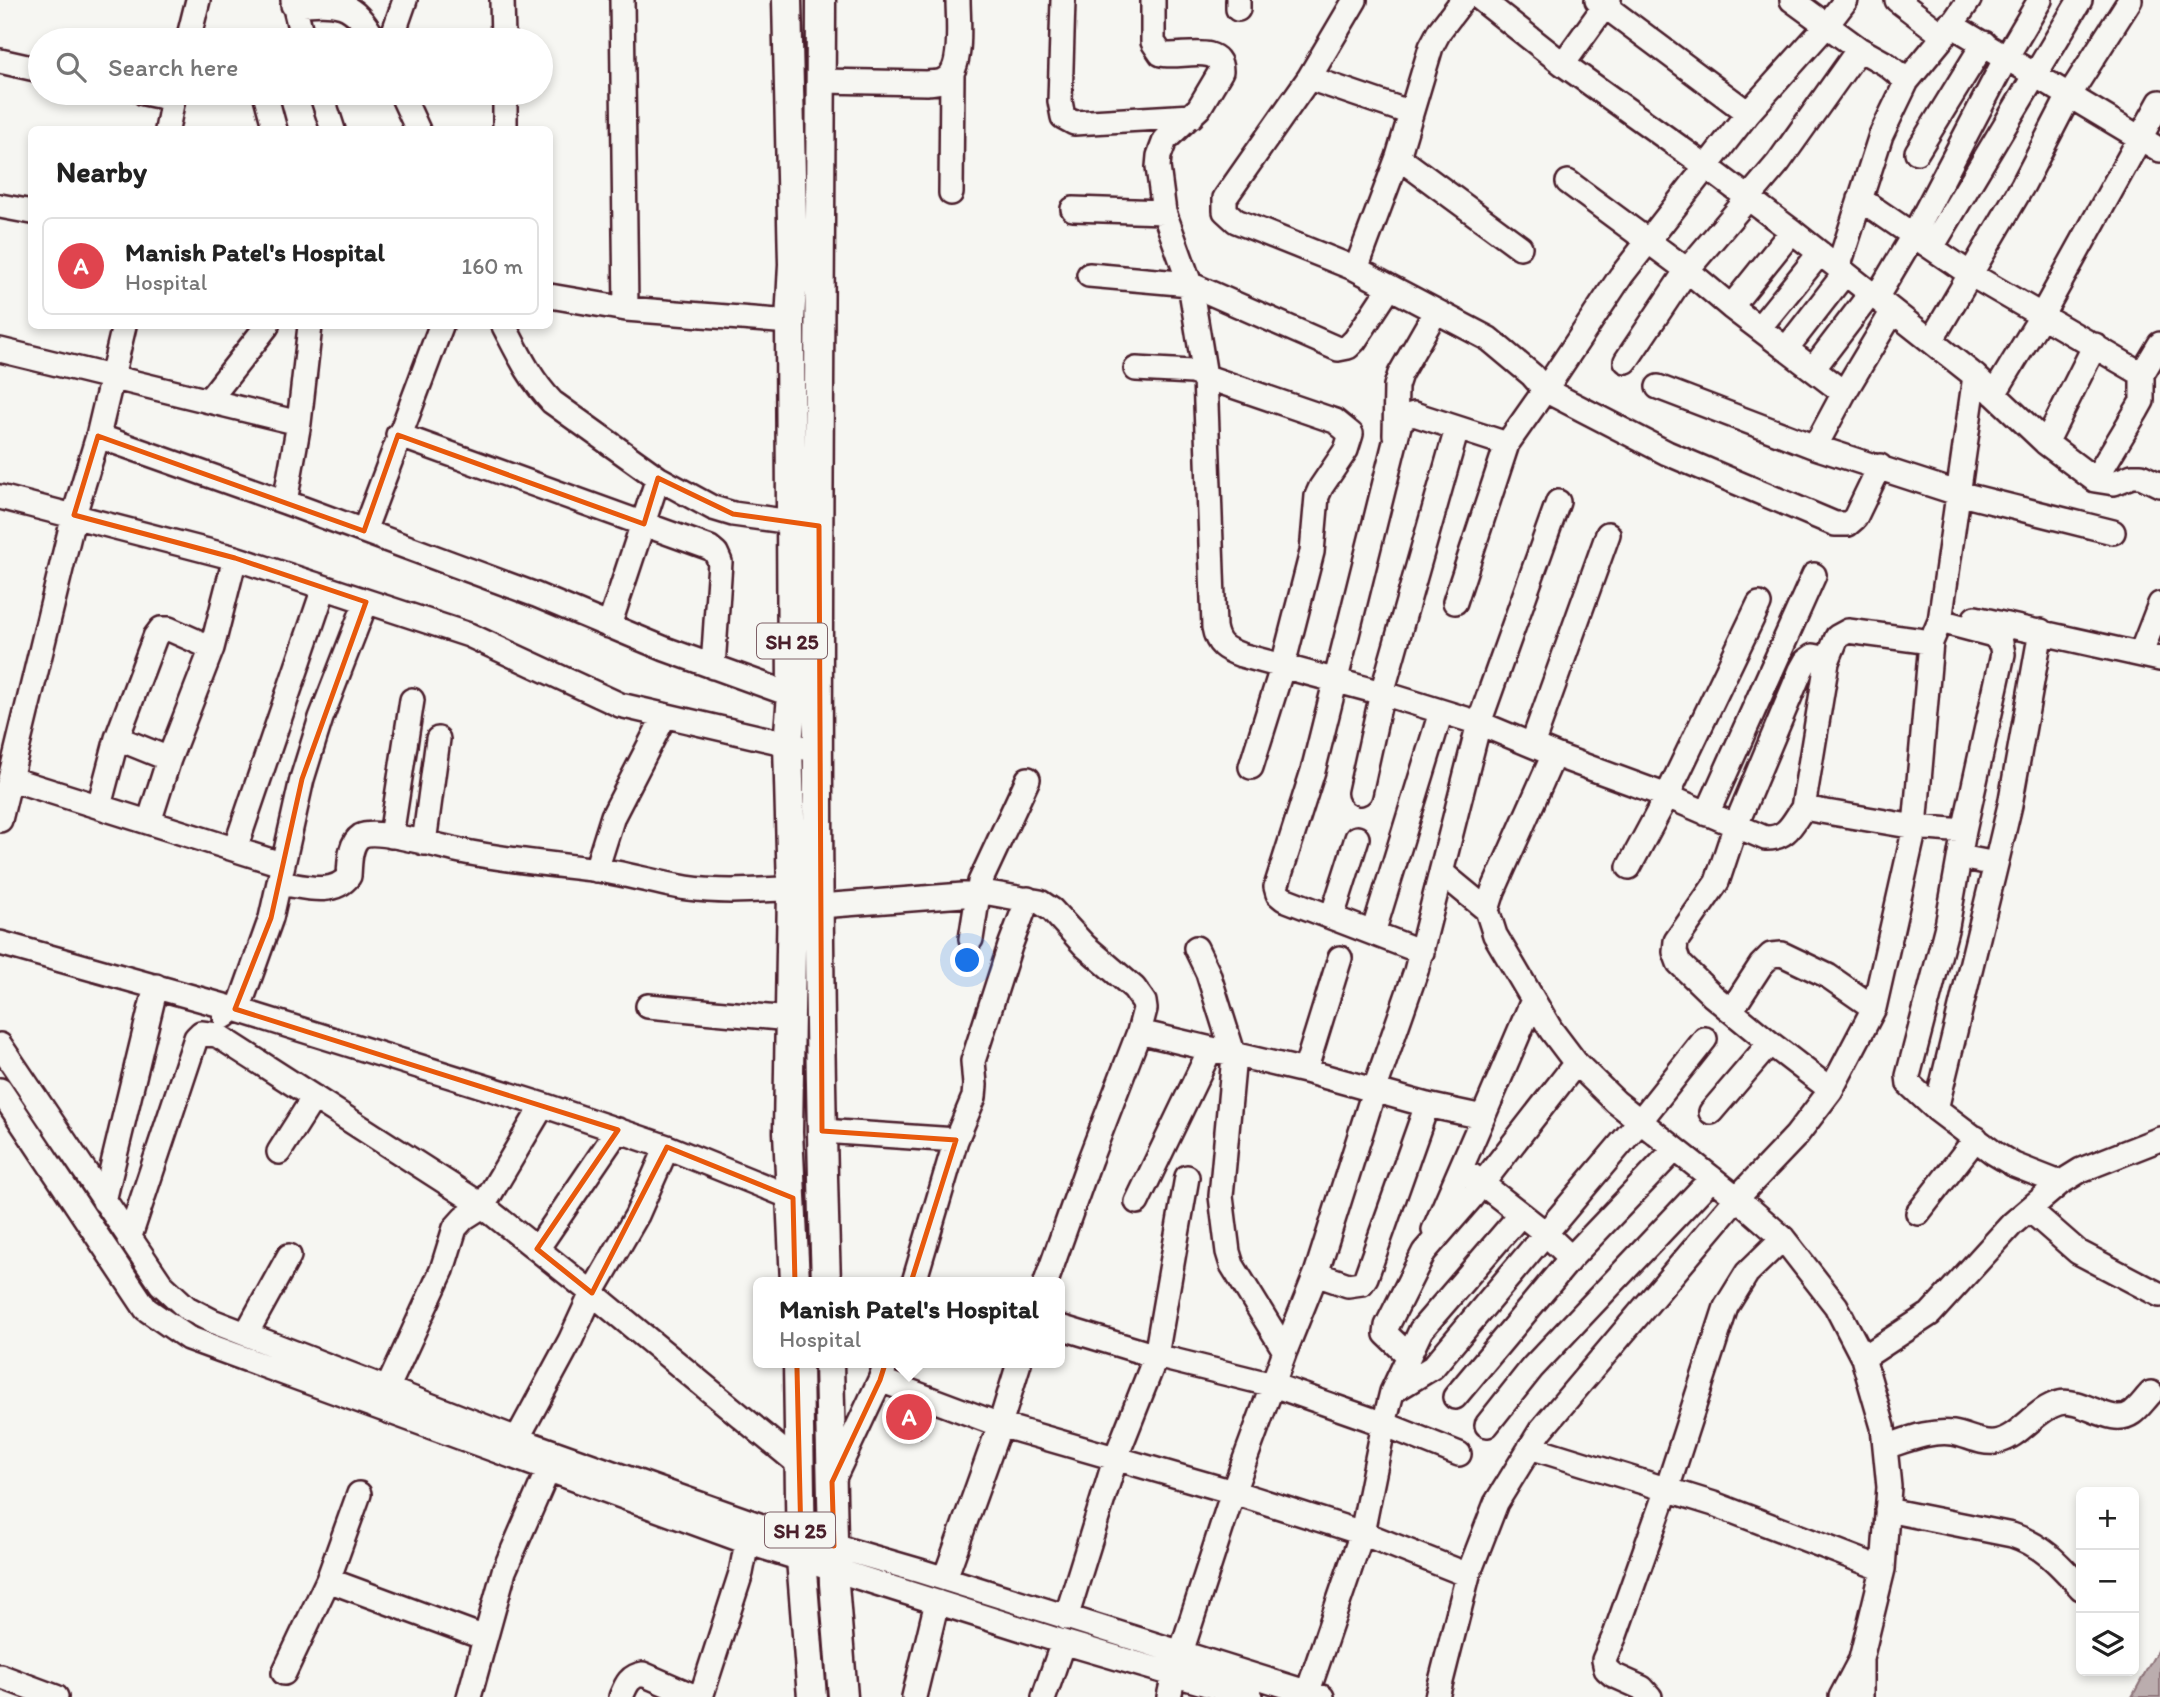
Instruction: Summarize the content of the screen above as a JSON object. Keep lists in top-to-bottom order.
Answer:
{
  "streets": {
    "main road": ["SH 25"]
  },
  "page": {
    "search": "Search here",
    "heading": "Nearby",
    "list": [
      {
        "mark": "A",
        "name": "Manish Patel's Hospital",
        "note": "Hospital",
        "value": "160 m"
      }
    ],
    "popup": ["Manish Patel's Hospital", "Hospital"],
    "pins": "A",
    "map_buttons": ["+", "−"]
  }
}
